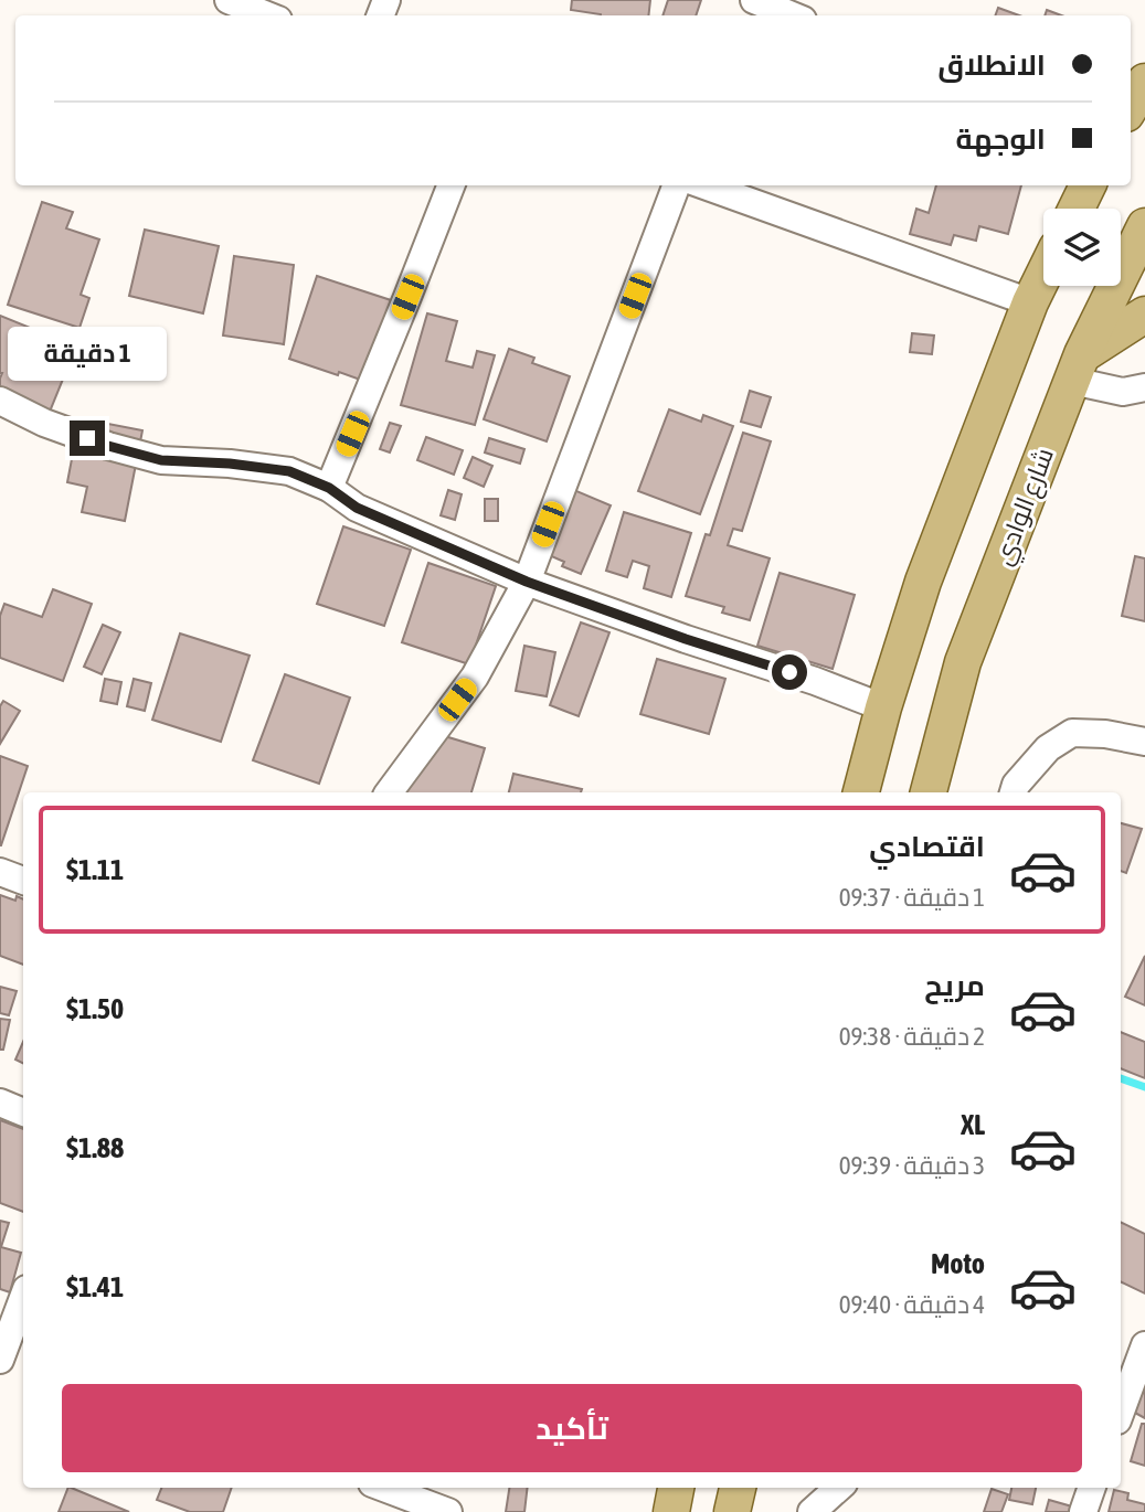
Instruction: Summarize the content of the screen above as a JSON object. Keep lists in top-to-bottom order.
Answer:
{
  "streets": {
    "main road": ["شارع الوادي"]
  },
  "page": {
    "banner": ["الانطلاق", "الوجهة"],
    "bubble": "1 دقيقة",
    "list": [
      {
        "name": "اقتصادي",
        "note": "1 دقيقة · 09:37",
        "value": "$1.11"
      },
      {
        "name": "مريح",
        "note": "2 دقيقة · 09:38",
        "value": "$1.50"
      },
      {
        "name": "XL",
        "note": "3 دقيقة · 09:39",
        "value": "$1.88"
      },
      {
        "name": "Moto",
        "note": "4 دقيقة · 09:40",
        "value": "$1.41"
      }
    ],
    "buttons": "تأكيد"
  }
}
